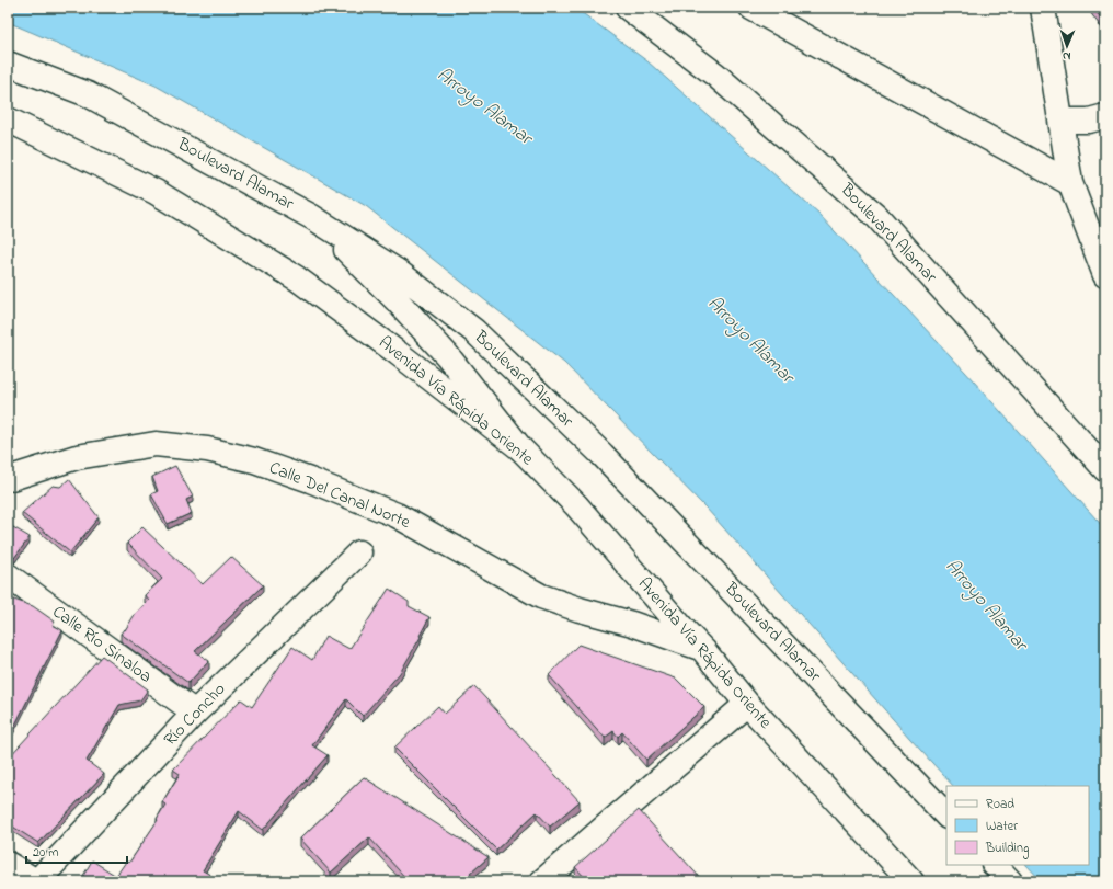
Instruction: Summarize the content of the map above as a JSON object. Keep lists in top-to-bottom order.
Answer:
{
  "streets": {
    "main road": [
      "Boulevard Alamar",
      "Avenida Vía Rápida Oriente",
      "Calle Del Canal Norte",
      "Calle Río Sinaloa",
      "Río Concho"
    ]
  },
  "crossings": [
    ["Avenida Vía Rápida Oriente", "Calle Del Canal Norte"],
    ["Calle Río Sinaloa", "Río Concho"]
  ],
  "water": ["Arroyo Alamar"],
  "legend": ["Road", "Water", "Building"],
  "scale_bar": "20 m",
  "north": "bottom"
}
